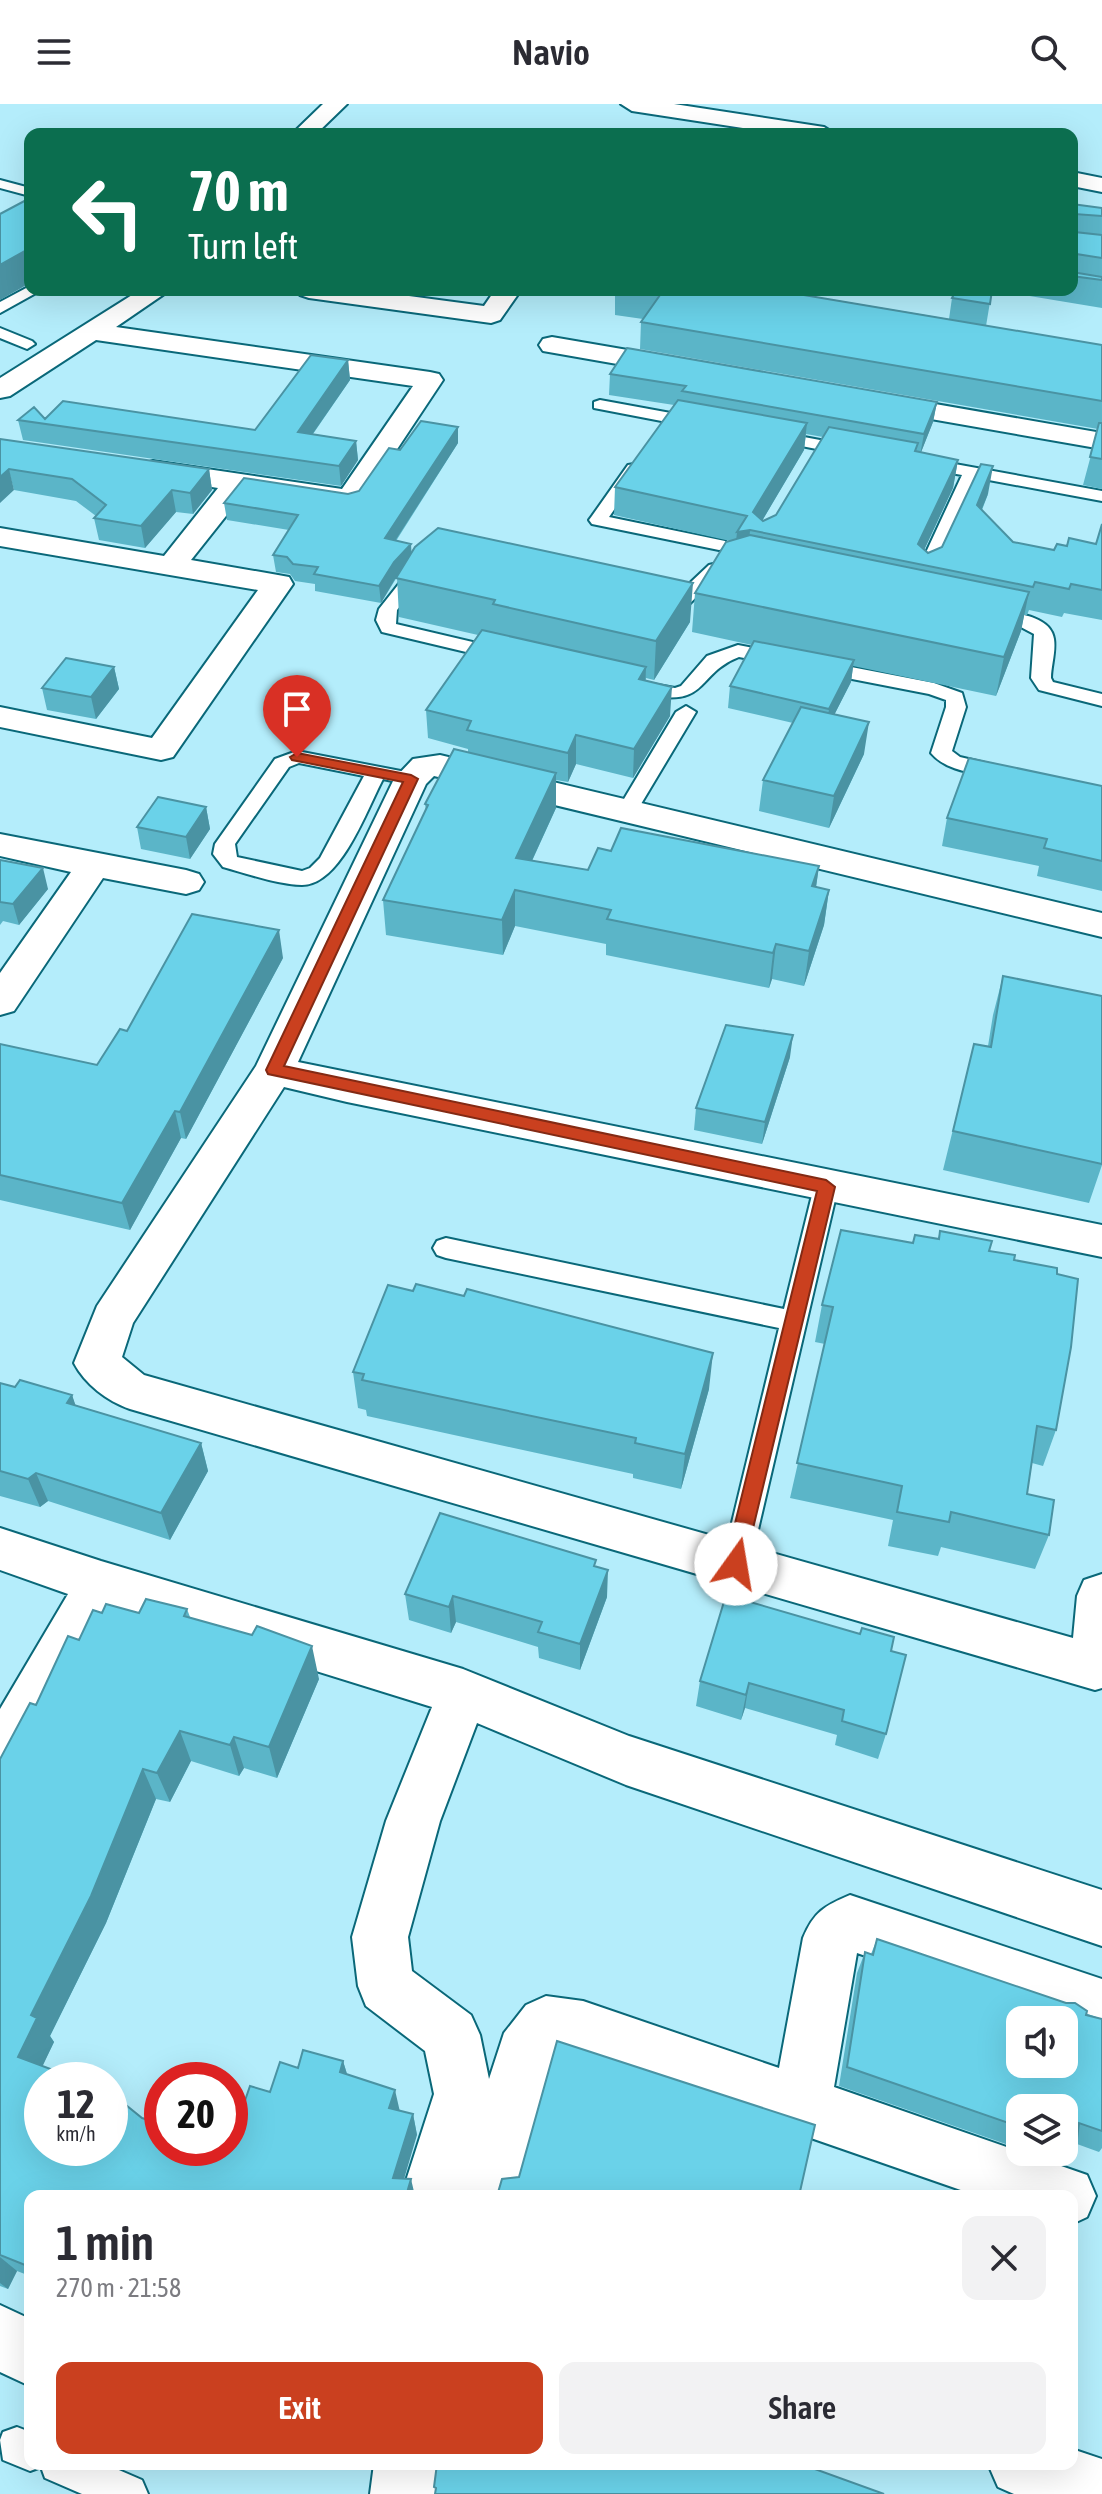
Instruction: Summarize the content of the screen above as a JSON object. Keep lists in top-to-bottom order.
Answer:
{
  "page": {
    "header": "Navio",
    "turn": ["70 m", "Turn left"],
    "speed": "12 km/h",
    "limit": "20",
    "heading": ["1 min", "270 m · 21:58"],
    "buttons": ["Exit", "Share"]
  }
}
